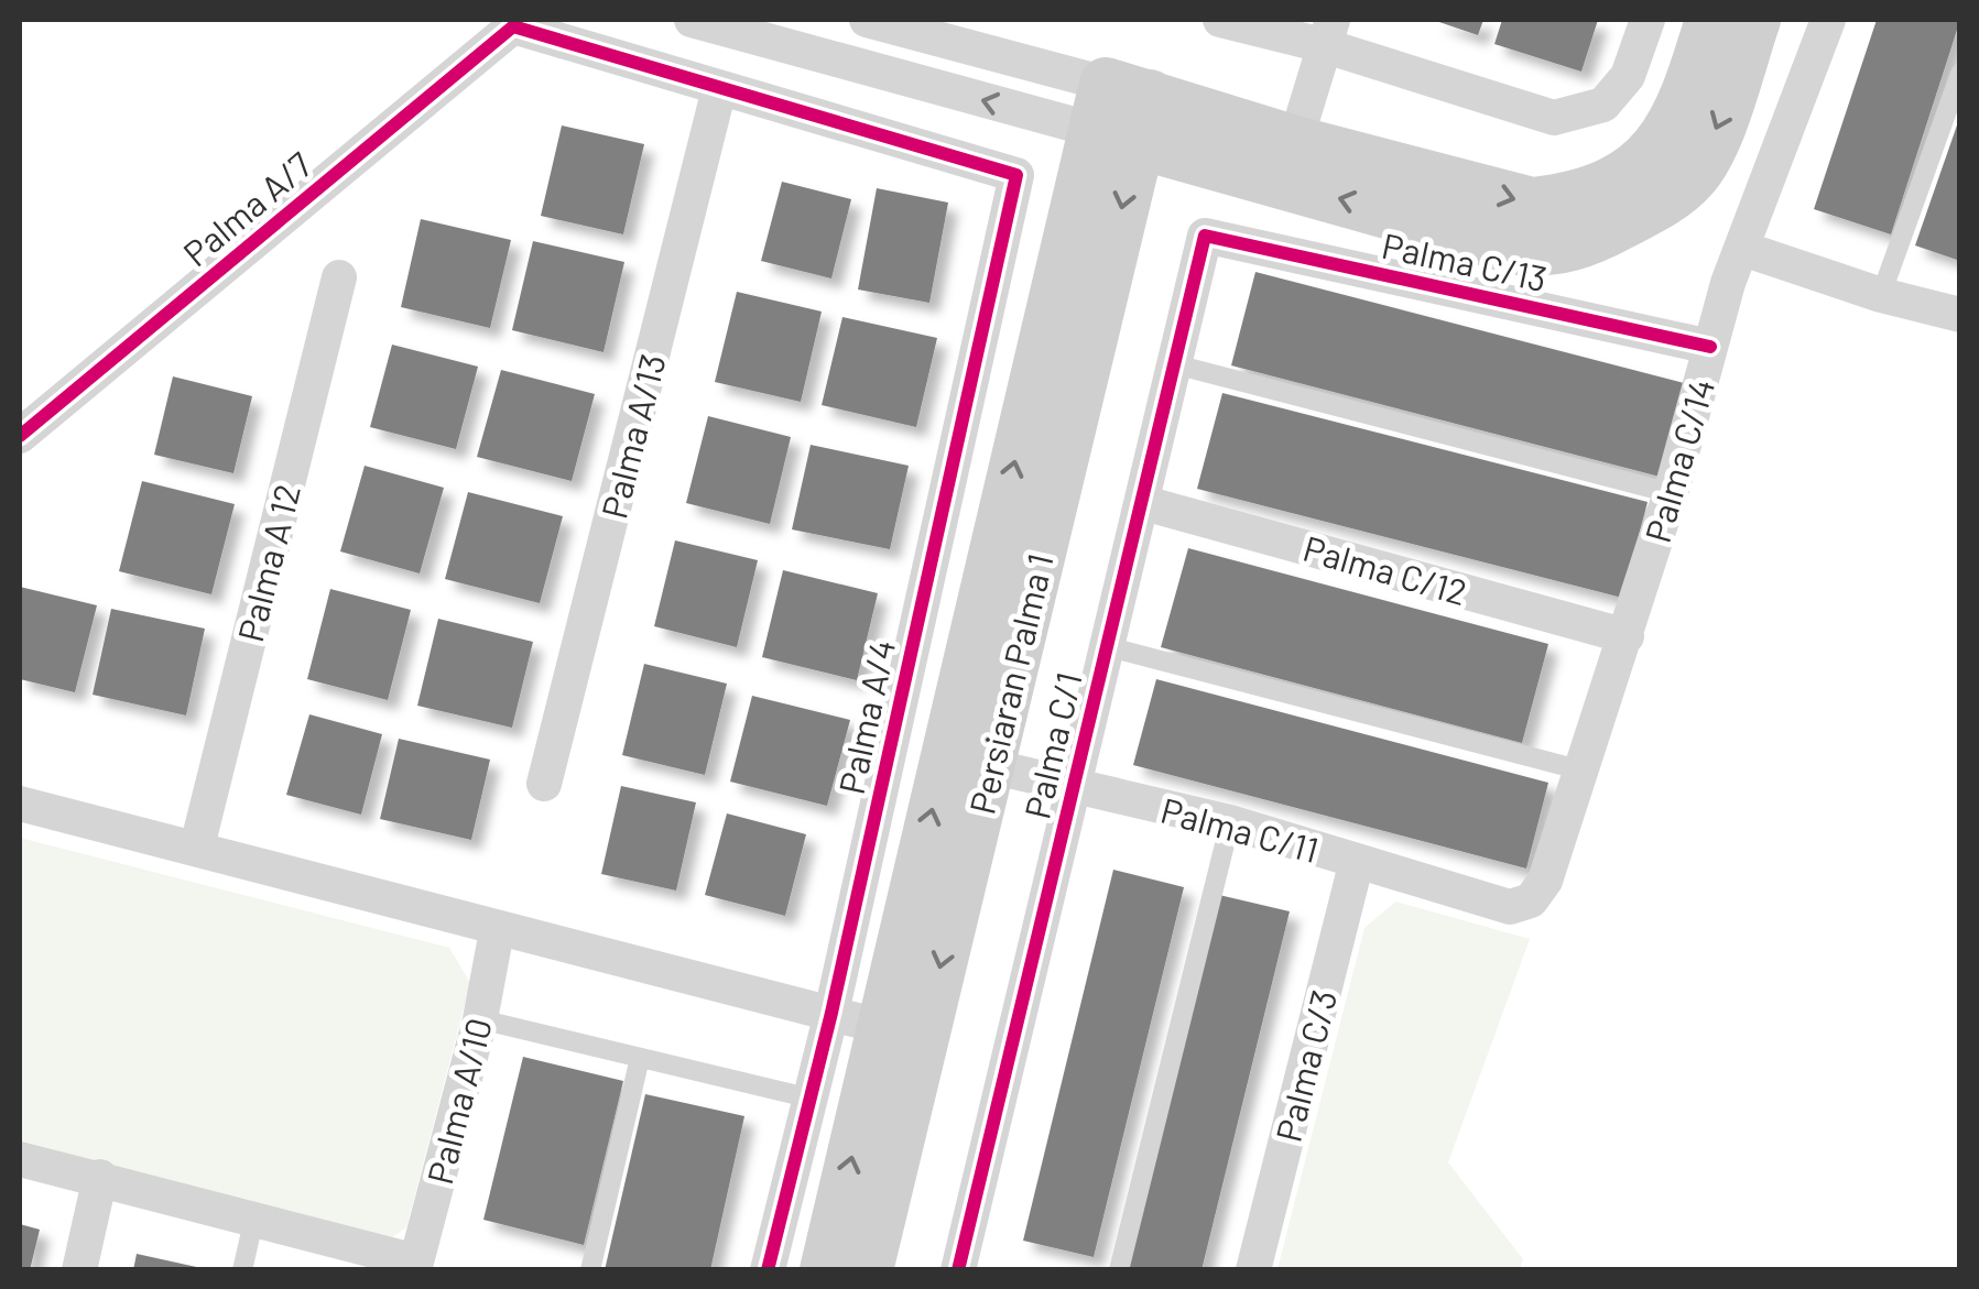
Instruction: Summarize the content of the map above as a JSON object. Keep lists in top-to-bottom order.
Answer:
{
  "streets": {
    "street": [
      "Palma A/7",
      "Palma C/13",
      "Palma A/13",
      "Palma C/14",
      "Palma A 12",
      "Palma C/12",
      "Persiaran Palma 1",
      "Palma A/4",
      "Palma C/1",
      "Palma C/11",
      "Palma C/3",
      "Palma A/10"
    ]
  },
  "crossings": [
    ["Palma A/7", "Palma A/13"],
    ["Palma A/7", "Palma A/4"],
    ["Palma C/13", "Palma C/14"],
    ["Palma C/13", "Palma C/1"],
    ["Palma A/13", "Palma A/4"],
    ["Palma C/14", "Palma C/12"],
    ["Palma C/14", "Palma C/11"],
    ["Palma C/12", "Palma C/1"],
    ["Persiaran Palma 1", "Palma C/11"],
    ["Palma C/1", "Palma C/11"],
    ["Palma C/11", "Palma C/3"]
  ]
}
